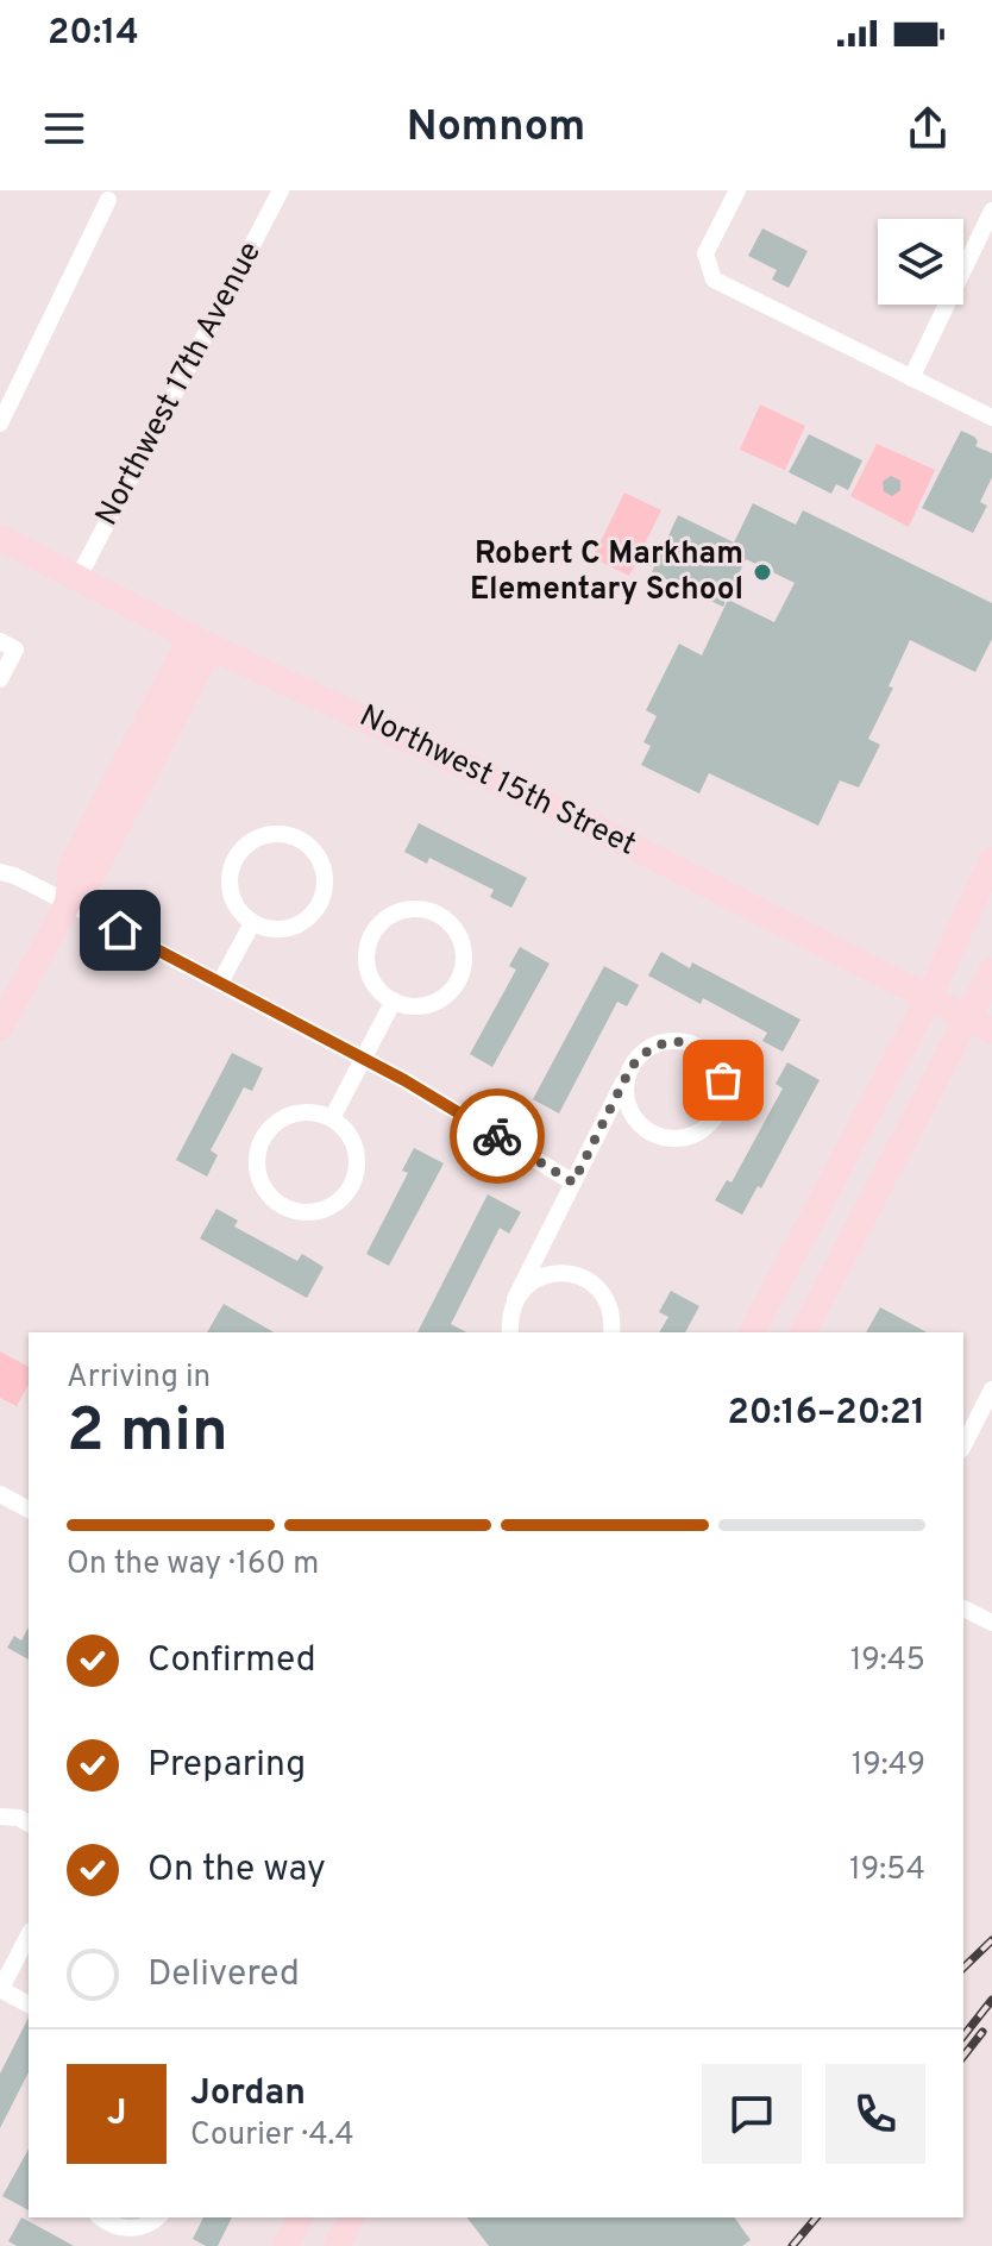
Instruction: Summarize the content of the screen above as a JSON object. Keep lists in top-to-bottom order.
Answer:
{
  "streets": {
    "street": ["Northwest 17th Avenue", "Northwest 15th Street"]
  },
  "crossings": [
    ["Northwest 17th Avenue", "Northwest 15th Street"]
  ],
  "places": ["Robert C Markham Elementary School"],
  "page": {
    "status": "20:14",
    "header": "Nomnom",
    "heading": ["2 min", "Arriving in", "20:16–20:21"],
    "panel": ["Jordan", "Courier · 4.4"],
    "bar": "On the way · 160 m",
    "list": [
      ["Confirmed", "19:45"],
      ["Preparing", "19:49"],
      ["On the way", "19:54"],
      "Delivered"
    ],
    "round": "J"
  }
}
